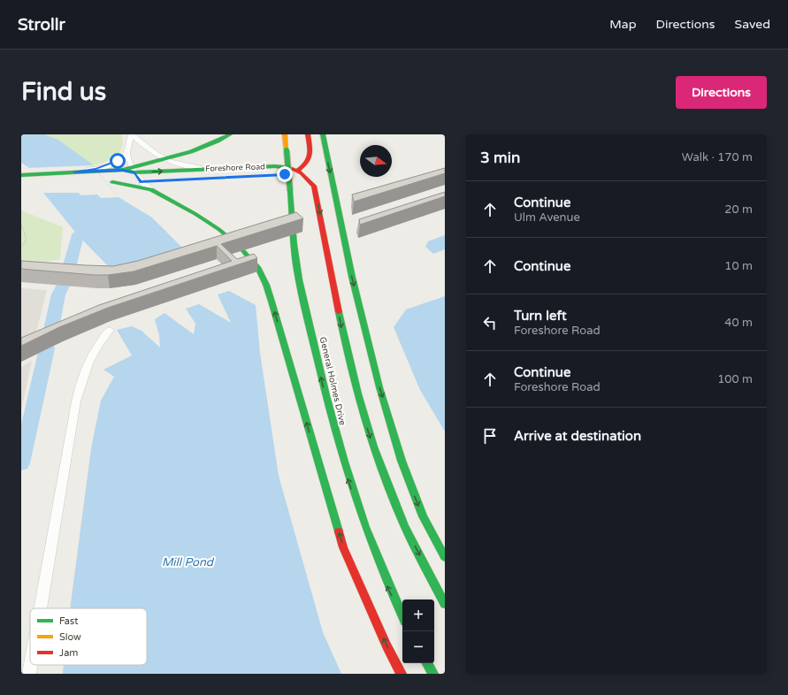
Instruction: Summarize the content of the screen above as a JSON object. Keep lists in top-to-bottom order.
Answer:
{
  "streets": {
    "main road": ["Foreshore Road", "General Holmes Drive"]
  },
  "water": ["Mill Pond"],
  "legend": ["Fast", "Slow", "Jam"],
  "north": "right",
  "page": {
    "header": "Strollr",
    "nav": ["Map", "Directions", "Saved"],
    "buttons": "Directions",
    "title": "Find us",
    "heading": ["3 min", "Walk · 170 m"],
    "list": [
      ["Continue", "Ulm Avenue", "20 m"],
      ["Continue", "10 m"],
      ["Turn left", "Foreshore Road", "40 m"],
      ["Continue", "Foreshore Road", "100 m"],
      "Arrive at destination"
    ],
    "map_buttons": ["+", "−"]
  }
}
